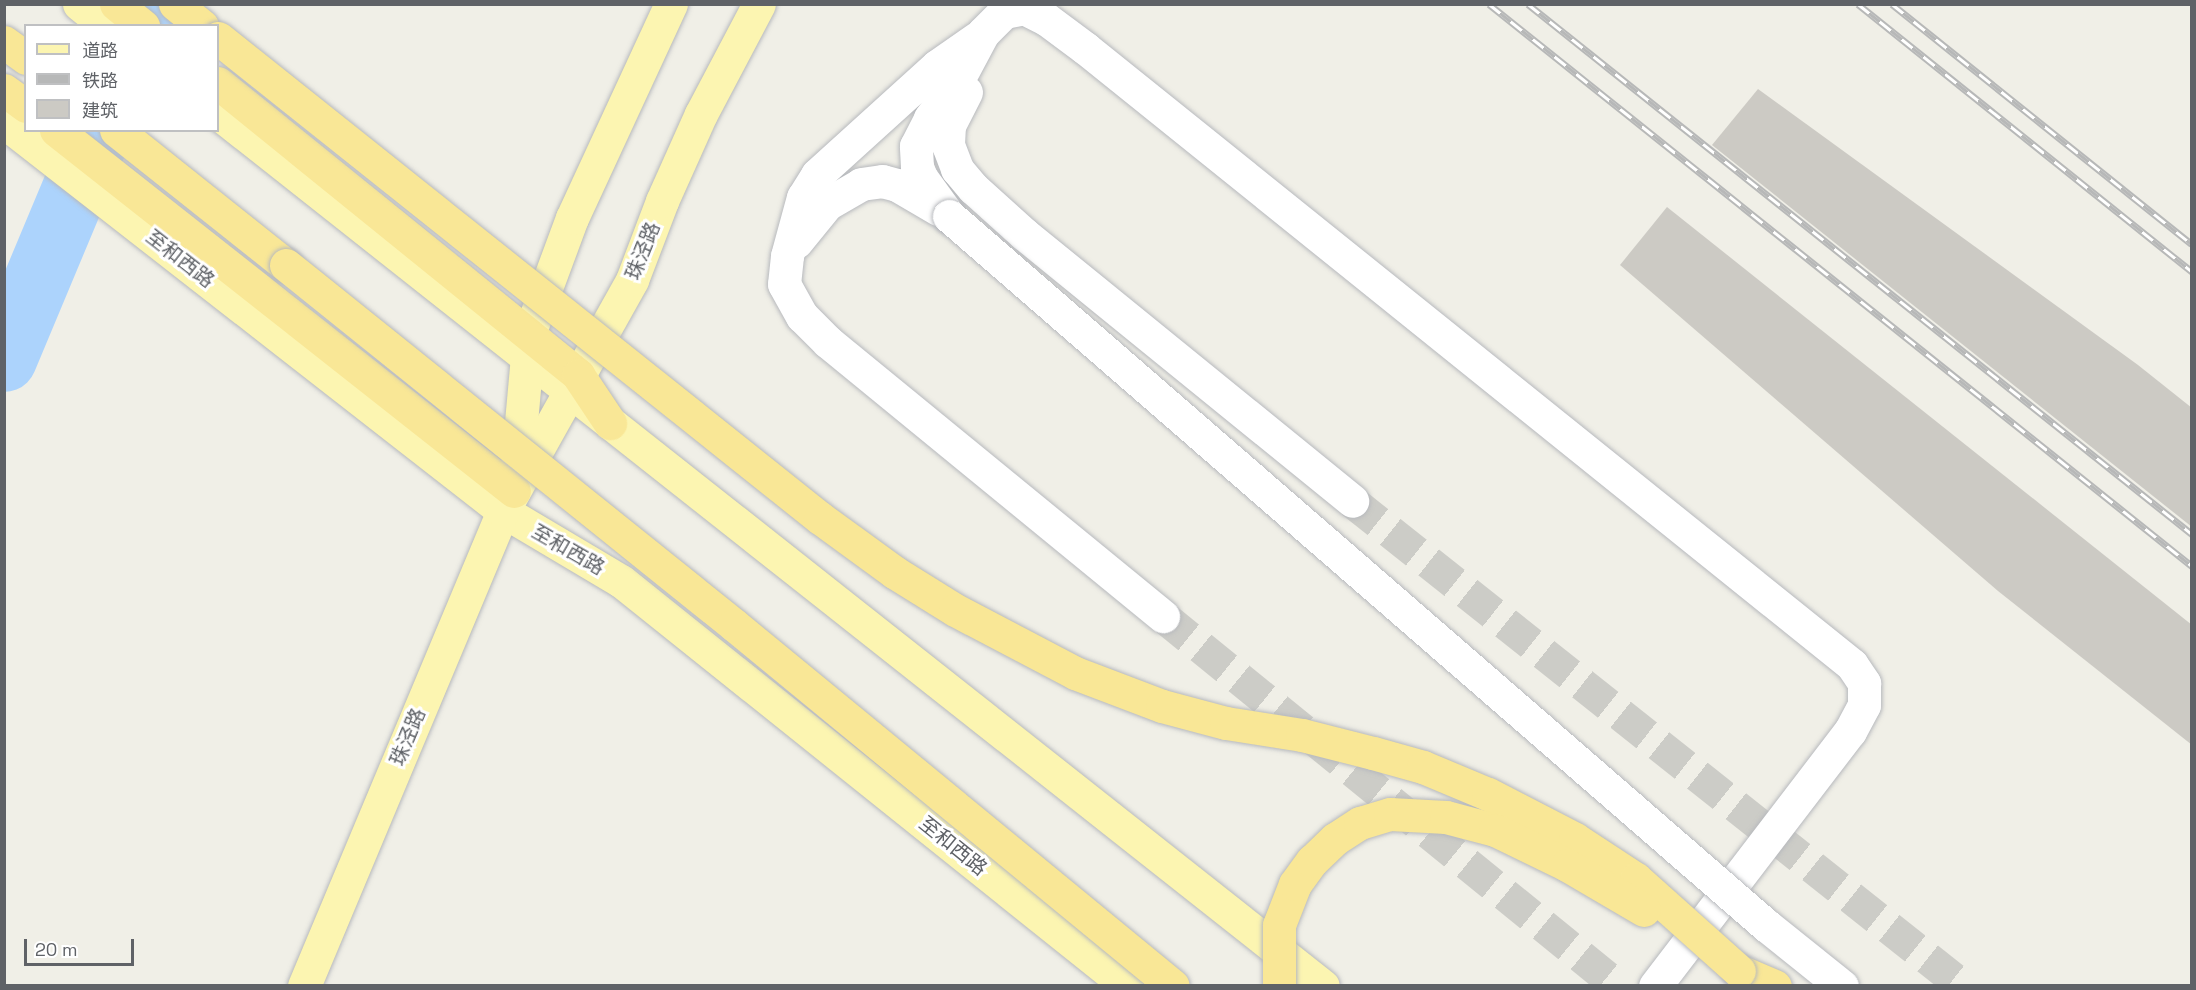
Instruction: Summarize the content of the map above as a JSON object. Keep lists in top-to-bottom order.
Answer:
{
  "streets": {
    "main road": ["珠泾路", "至和西路"]
  },
  "crossings": [
    ["珠泾路", "至和西路"]
  ],
  "legend": ["道路", "铁路", "建筑"],
  "scale_bar": "20 m"
}
